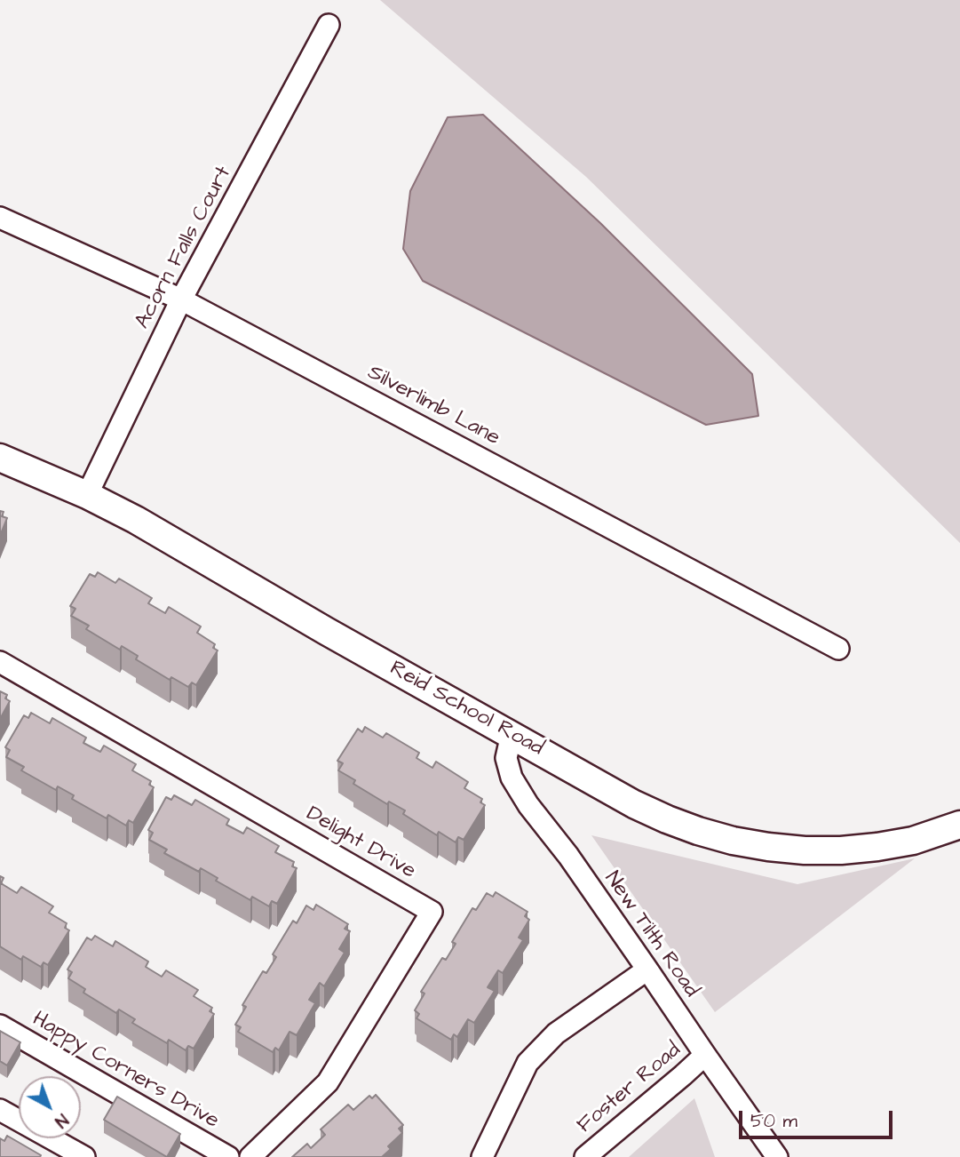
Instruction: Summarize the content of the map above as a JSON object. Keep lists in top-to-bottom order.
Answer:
{
  "streets": {
    "street": [
      "Acorn Falls Court",
      "Silverlimb Lane",
      "Reid School Road",
      "Delight Drive",
      "New Tilth Road",
      "Happy Corners Drive",
      "Foster Road"
    ]
  },
  "crossings": [
    ["Acorn Falls Court", "Silverlimb Lane"],
    ["Acorn Falls Court", "Reid School Road"],
    ["Reid School Road", "New Tilth Road"],
    ["New Tilth Road", "Foster Road"]
  ],
  "scale_bar": "50 m",
  "north": "bottom right"
}
